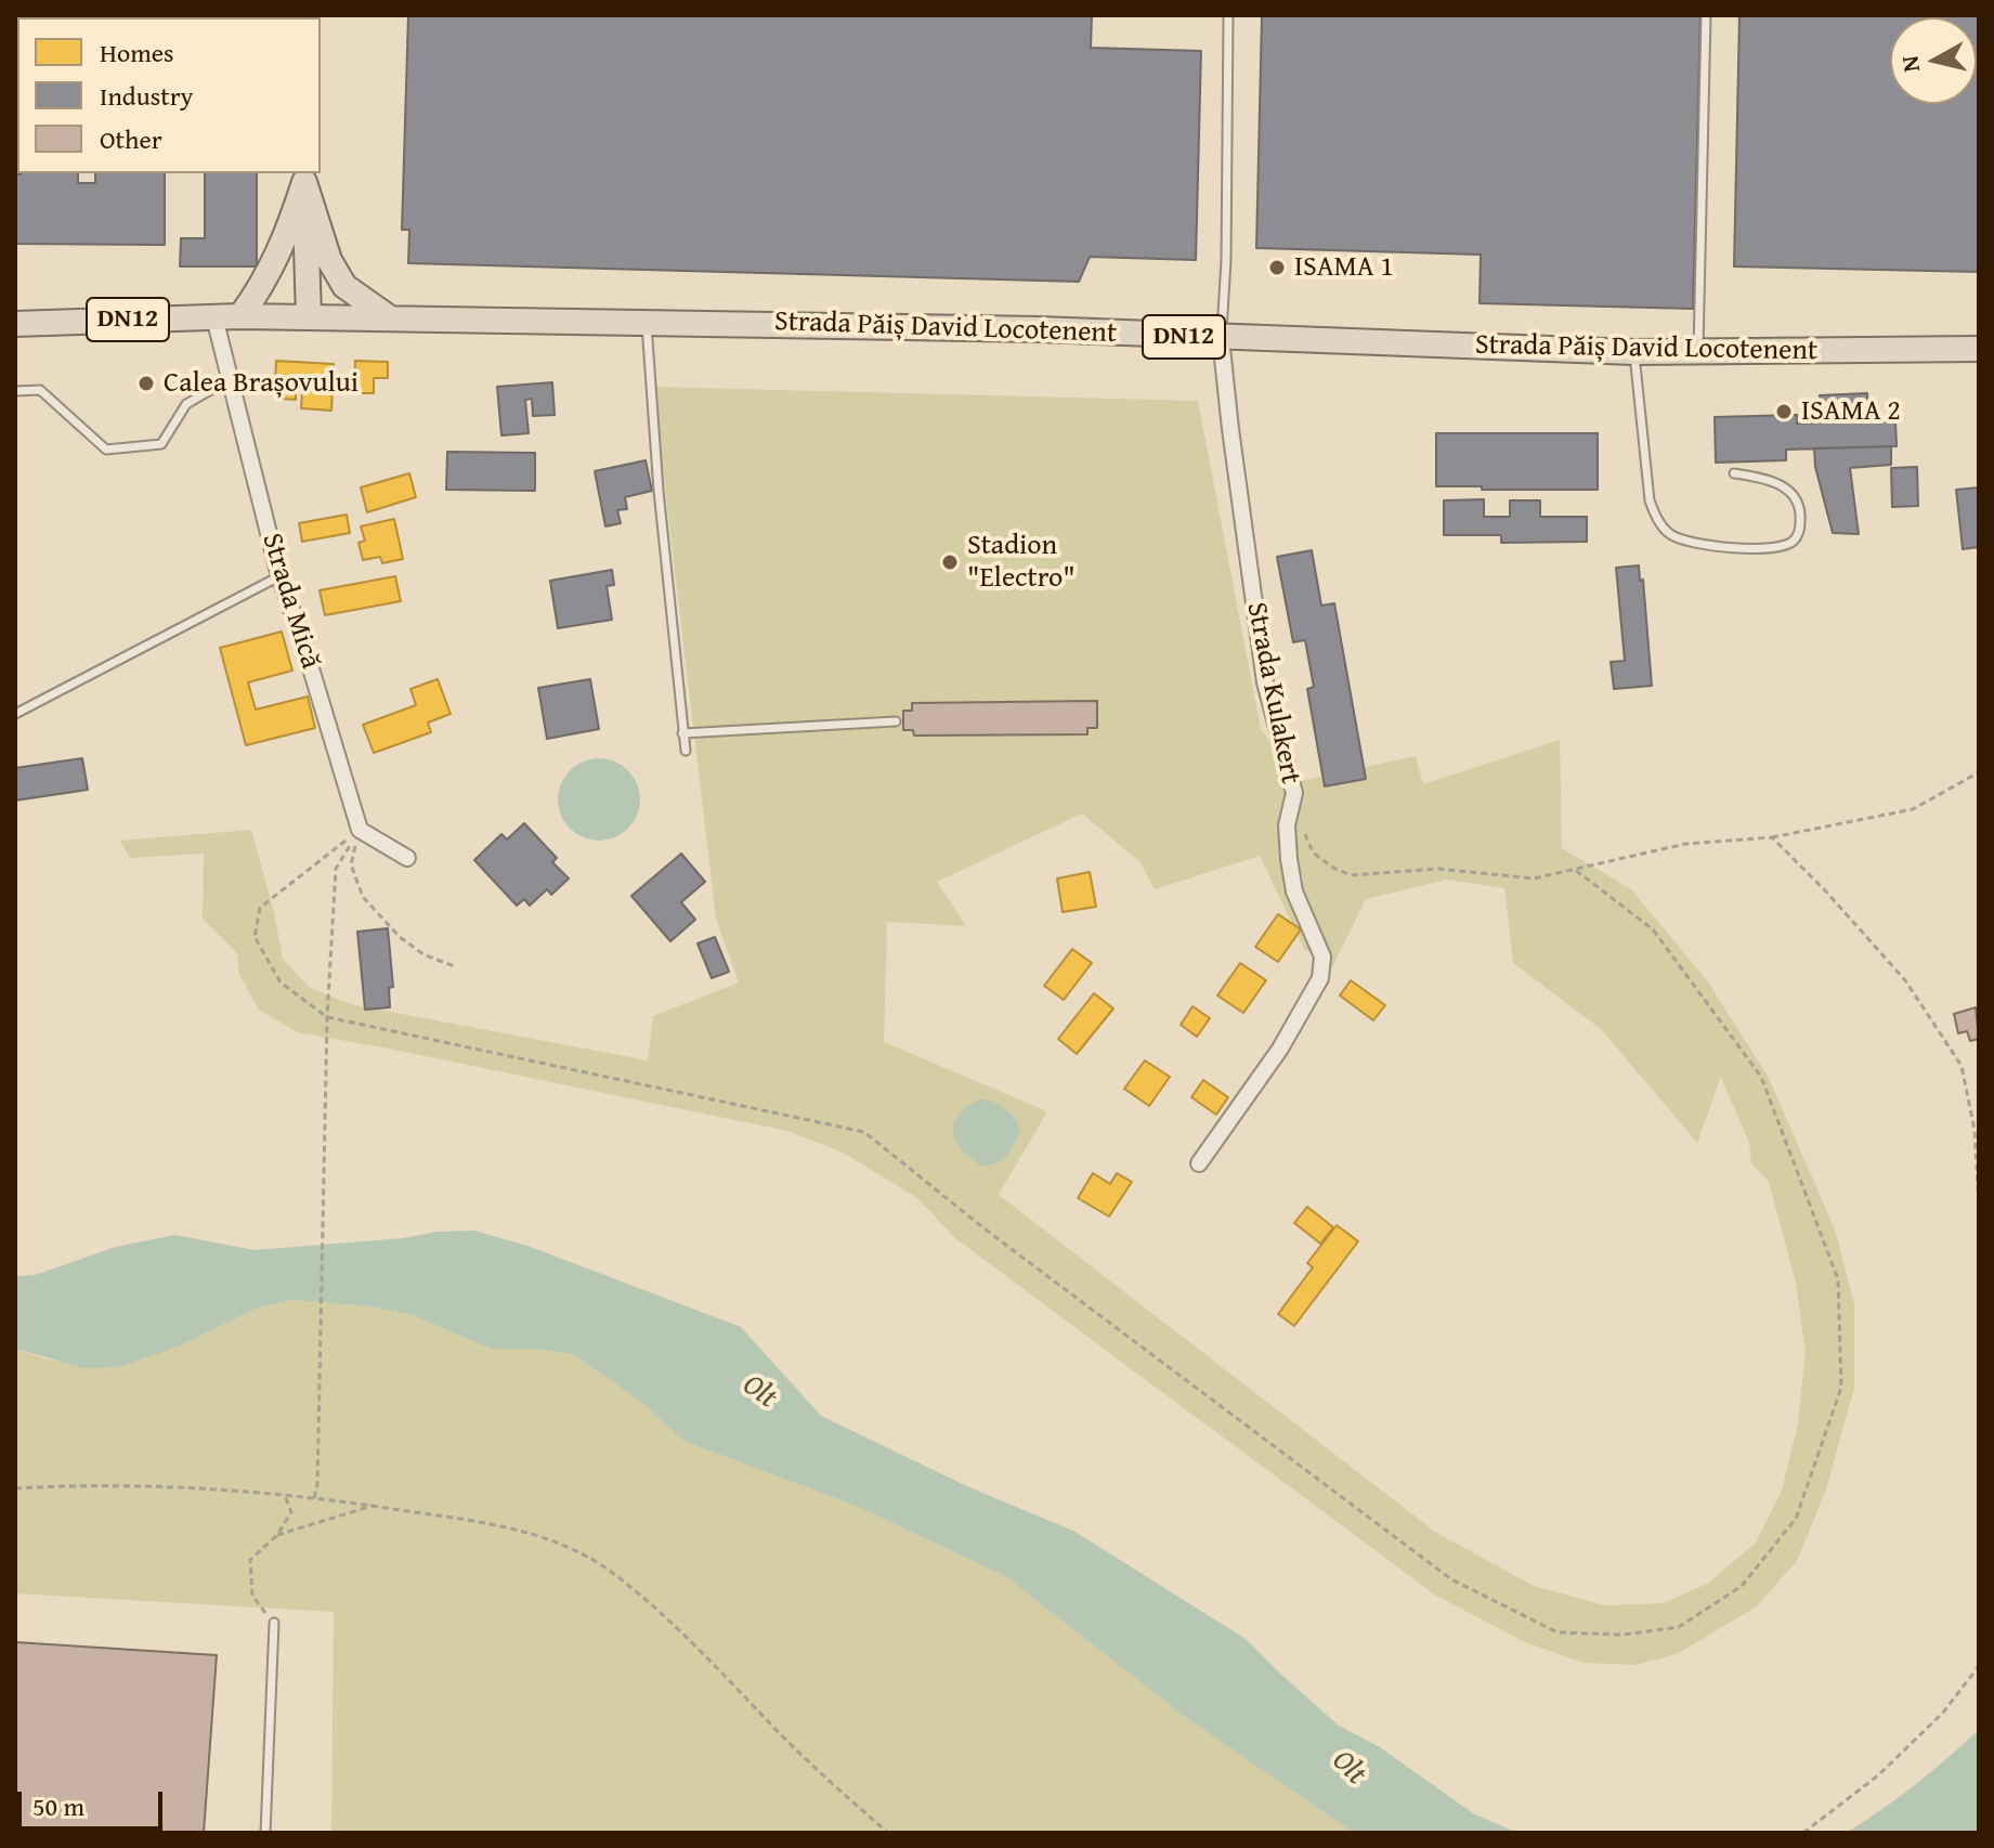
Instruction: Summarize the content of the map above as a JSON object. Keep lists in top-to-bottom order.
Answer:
{
  "streets": {
    "main road": ["DN12", "Strada Păiș David Locotenent"],
    "street": ["Strada Mică", "Strada Kulakert"]
  },
  "crossings": [
    ["Strada Păiș David Locotenent", "Strada Mică"],
    ["Strada Păiș David Locotenent", "Strada Kulakert"]
  ],
  "water": ["Olt"],
  "places": [
    "ISAMA 1",
    "Calea Brașovului",
    "ISAMA 2",
    "Stadion \"Electro\""
  ],
  "legend": ["Homes", "Industry", "Other"],
  "scale_bar": "50 m",
  "north": "left"
}
